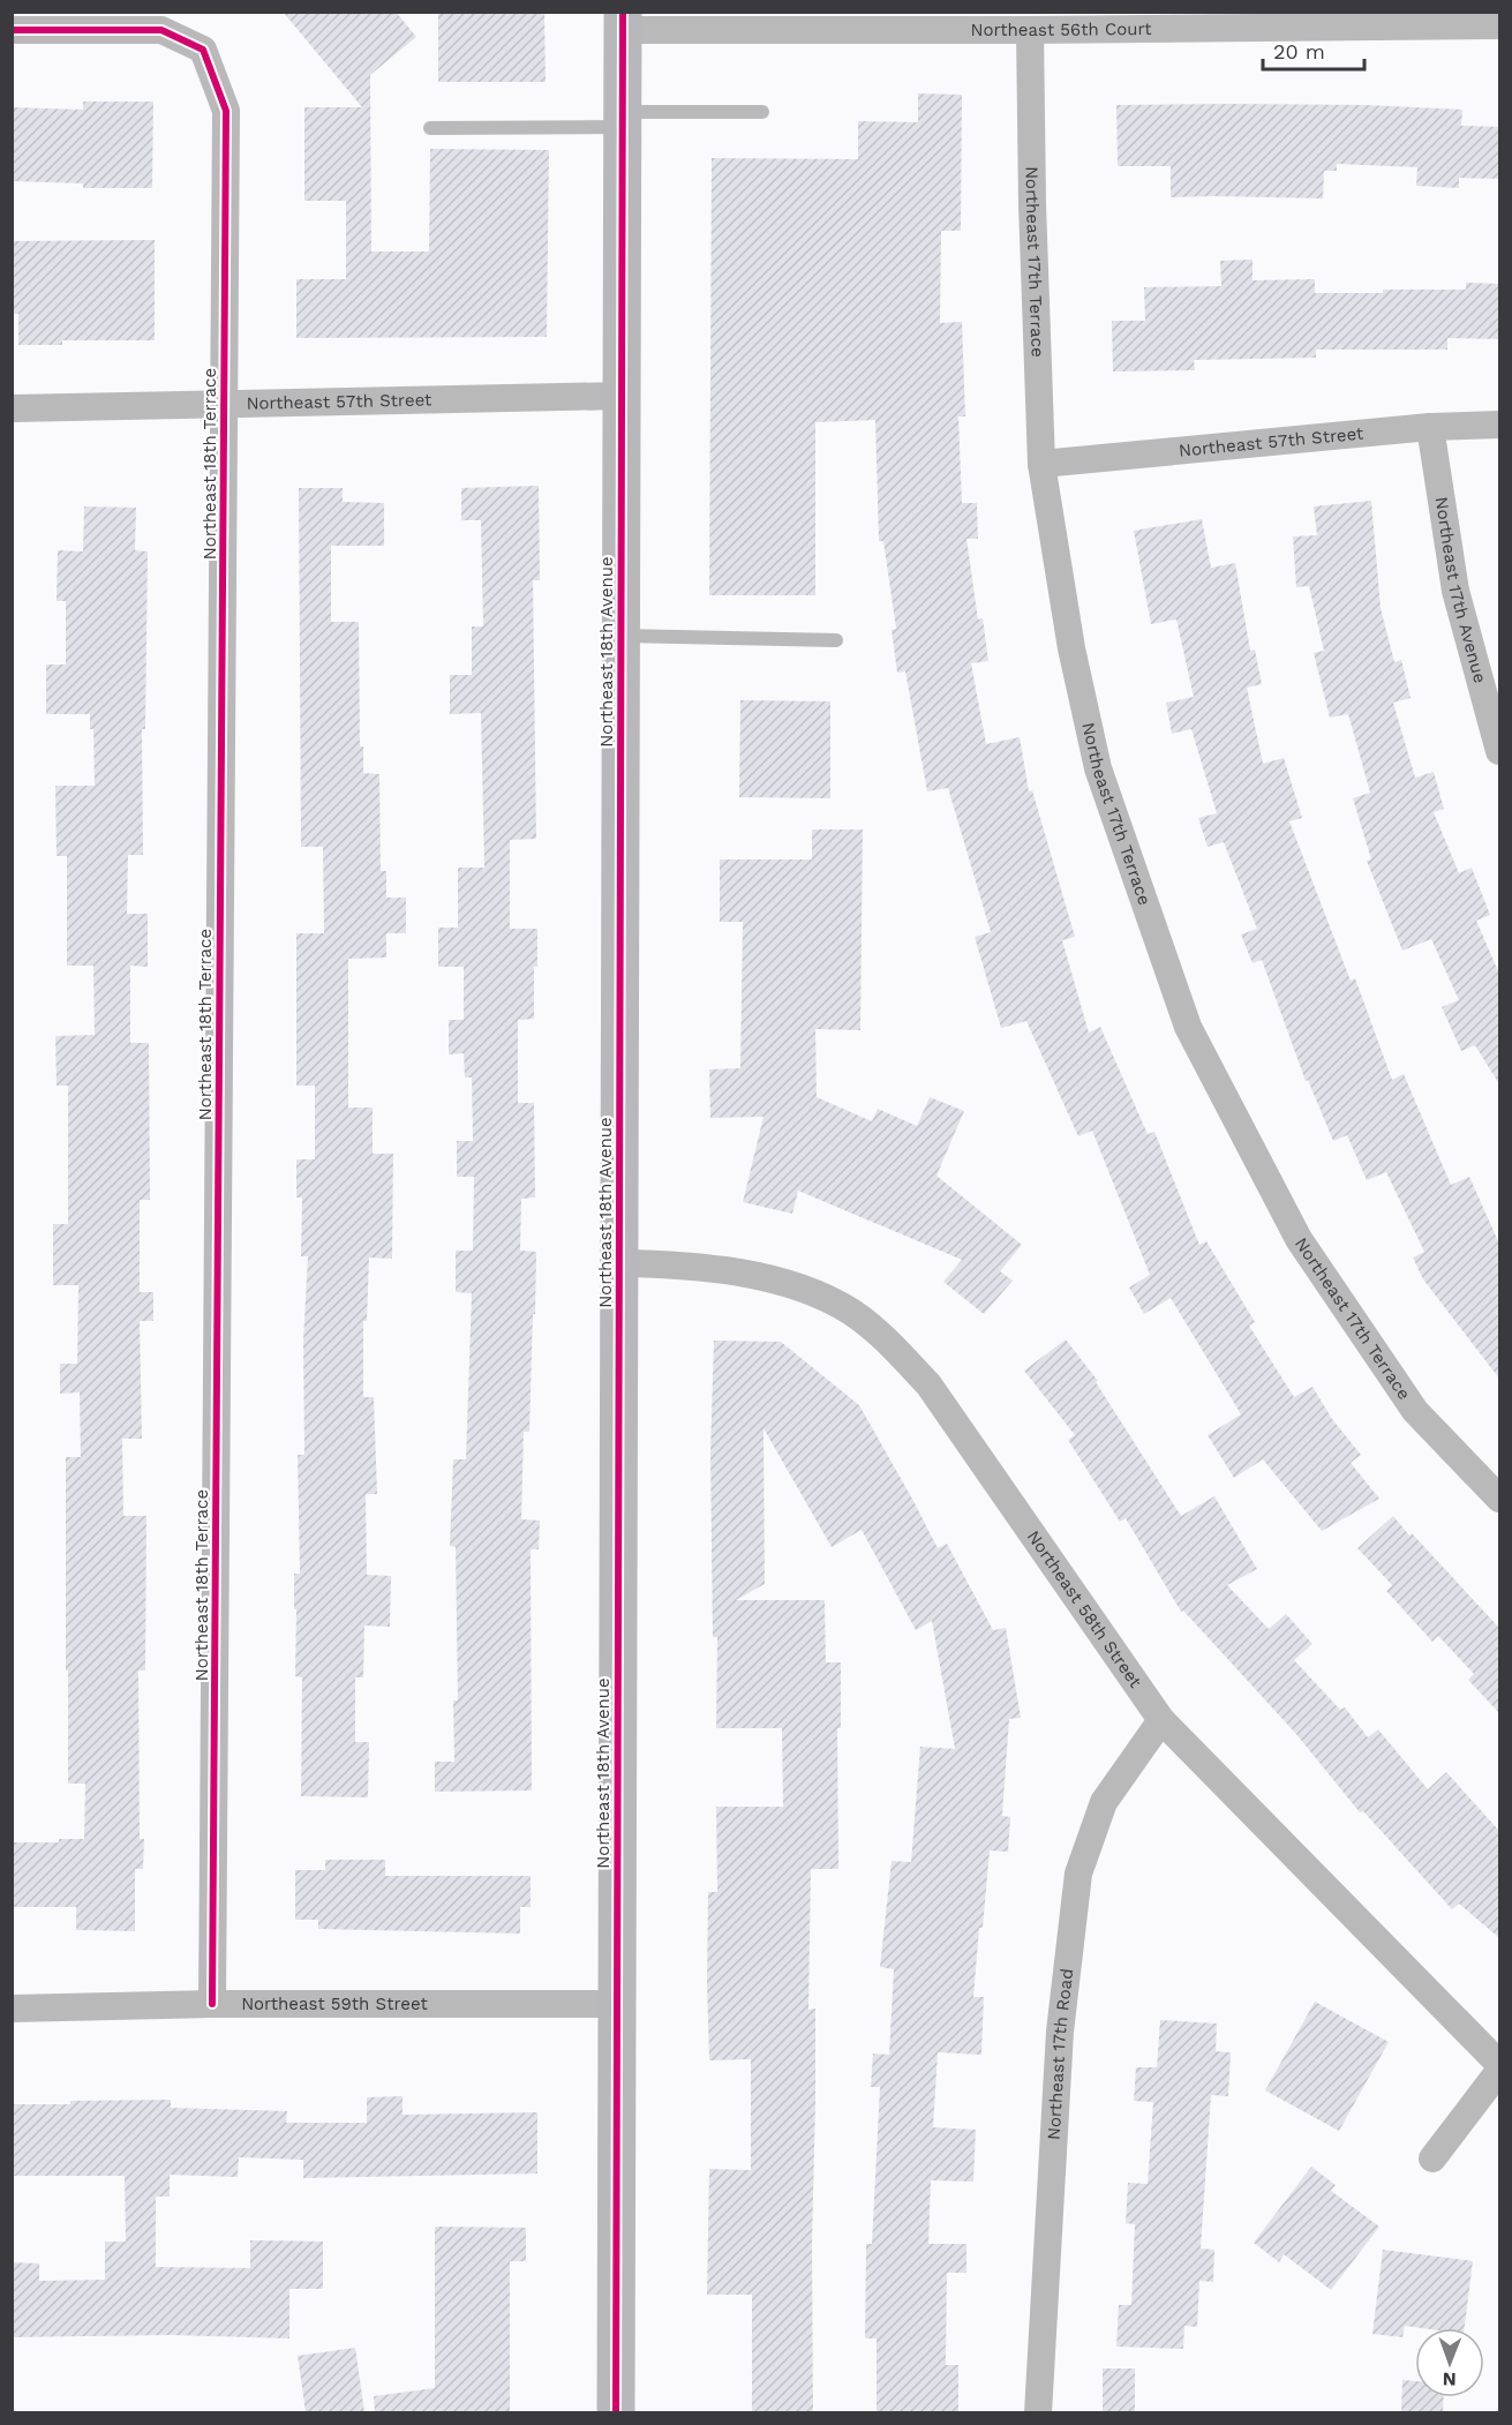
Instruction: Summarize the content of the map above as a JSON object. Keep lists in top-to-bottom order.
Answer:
{
  "streets": {
    "street": [
      "Northeast 56th Court",
      "Northeast 17th Terrace",
      "Northeast 57th Street",
      "Northeast 18th Terrace",
      "Northeast 17th Avenue",
      "Northeast 18th Avenue",
      "Northeast 58th Street",
      "Northeast 59th Street",
      "Northeast 17th Road"
    ]
  },
  "crossings": [
    ["Northeast 56th Court", "Northeast 17th Terrace"],
    ["Northeast 56th Court", "Northeast 18th Avenue"],
    ["Northeast 17th Terrace", "Northeast 57th Street"],
    ["Northeast 57th Street", "Northeast 18th Terrace"],
    ["Northeast 57th Street", "Northeast 17th Avenue"],
    ["Northeast 57th Street", "Northeast 18th Avenue"],
    ["Northeast 18th Terrace", "Northeast 59th Street"],
    ["Northeast 18th Avenue", "Northeast 58th Street"],
    ["Northeast 18th Avenue", "Northeast 59th Street"],
    ["Northeast 58th Street", "Northeast 17th Road"]
  ],
  "scale_bar": "20 m",
  "north": "bottom"
}
